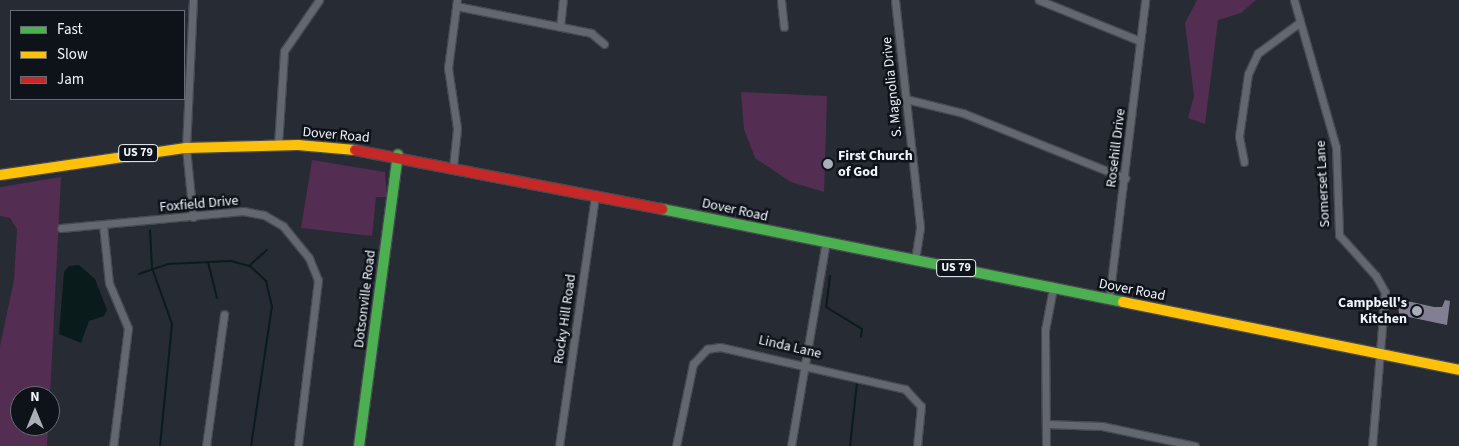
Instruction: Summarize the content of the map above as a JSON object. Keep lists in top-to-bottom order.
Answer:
{
  "streets": {
    "main road": ["Dover Road", "US 79", "Dotsonville Road"],
    "street": [
      "S. Magnolia Drive",
      "Rosehill Drive",
      "Somerset Lane",
      "Foxfield Drive",
      "Rocky Hill Road",
      "Linda Lane"
    ]
  },
  "crossings": [
    ["S. Magnolia Drive", "Dover Road"],
    ["Dover Road", "Rosehill Drive"],
    ["Dover Road", "Somerset Lane"],
    ["Dover Road", "Dotsonville Road"],
    ["Dover Road", "Rocky Hill Road"]
  ],
  "places": ["First Church of God", "Campbell's Kitchen"],
  "legend": ["Fast", "Slow", "Jam"],
  "north": "top"
}
